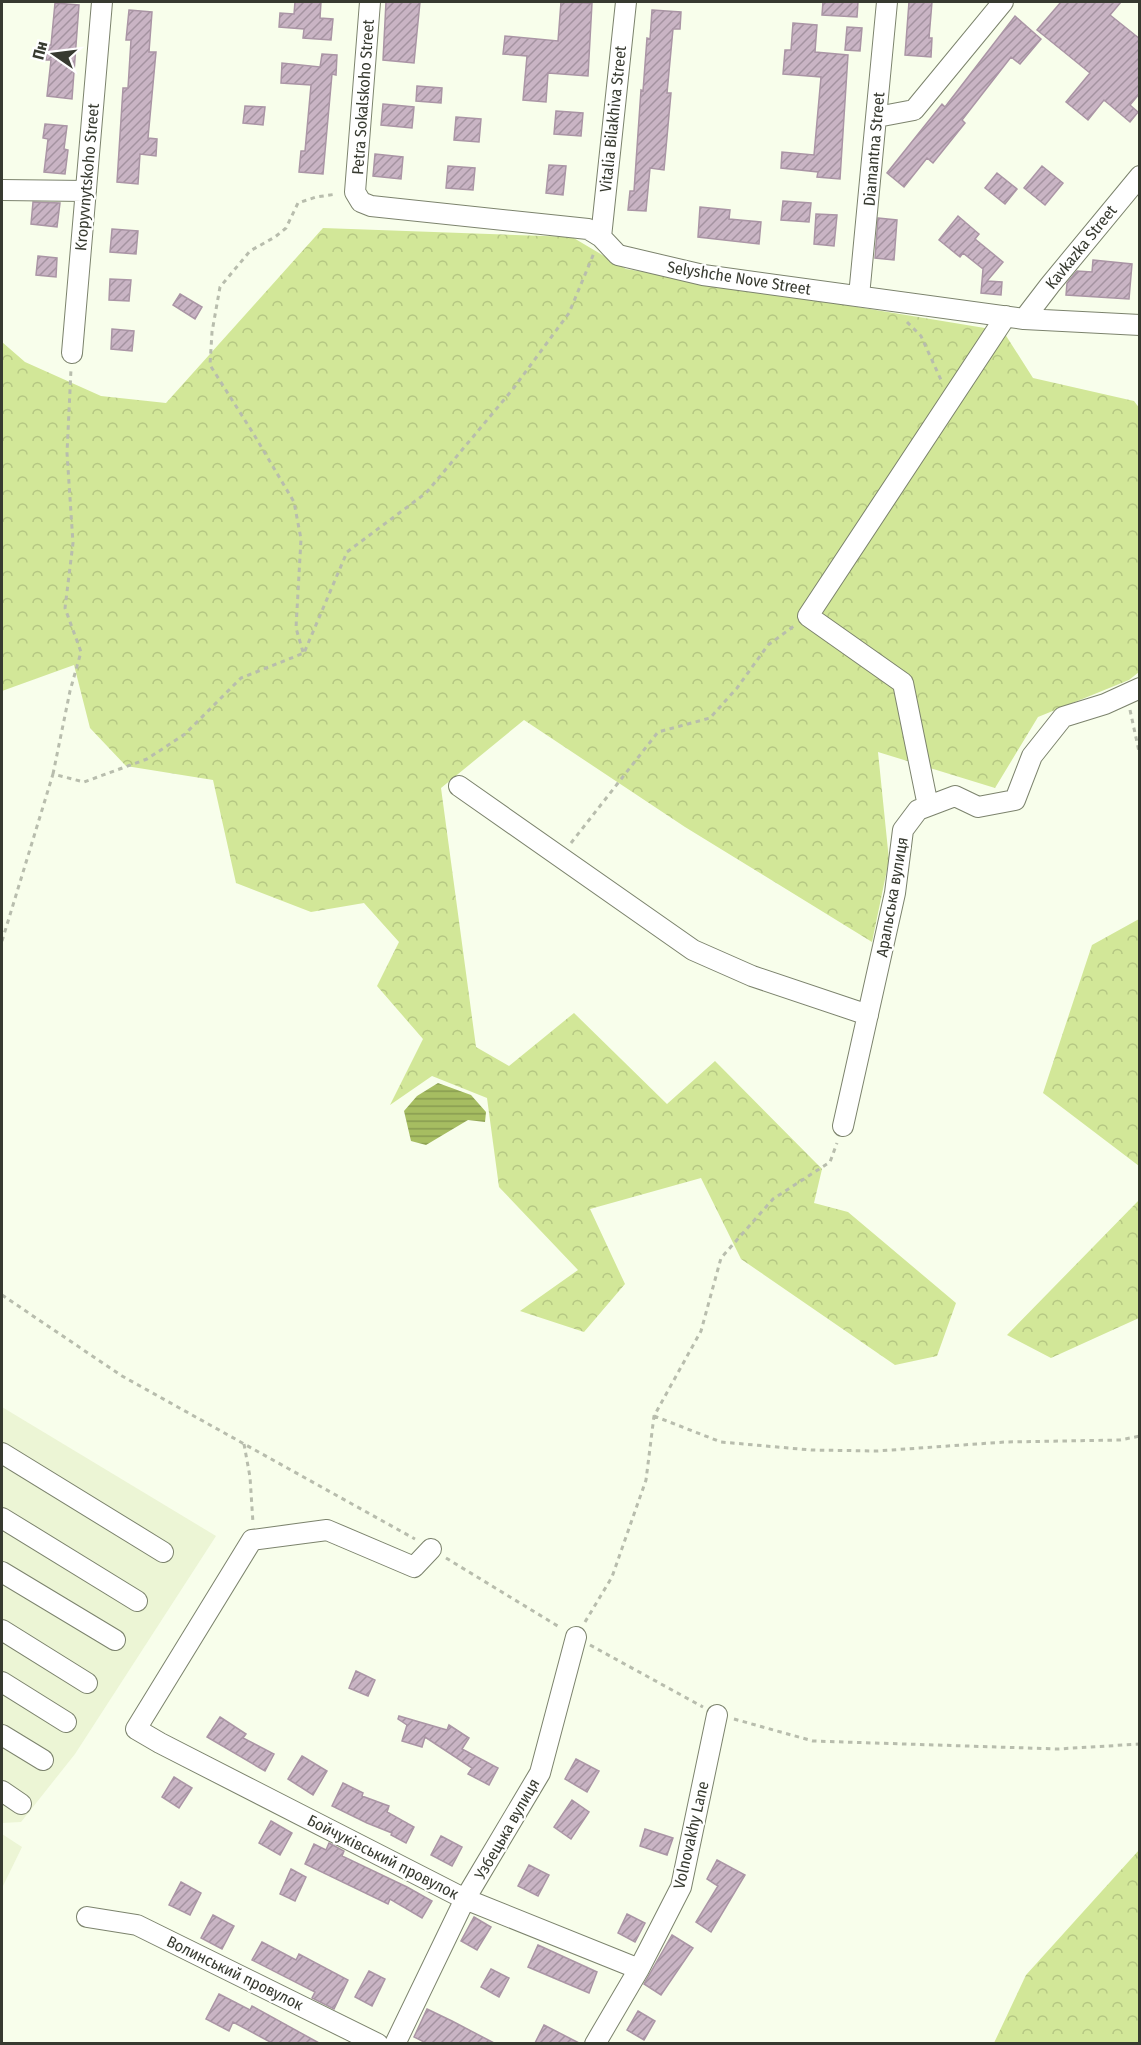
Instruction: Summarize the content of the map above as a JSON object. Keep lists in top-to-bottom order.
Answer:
{
  "streets": {
    "street": [
      "Petra Sokalskoho Street",
      "Vitalia Bilakhiva Street",
      "Diamantna Street",
      "Kropyvnytskoho Street",
      "Kavkazka Street",
      "Selyshche Nove Street",
      "Аральська вулиця",
      "Узбецька вулиця",
      "Volnovakhy Lane",
      "Бойчуківський провулок",
      "Волинський провулок"
    ]
  },
  "crossings": [
    ["Petra Sokalskoho Street", "Selyshche Nove Street"],
    ["Vitalia Bilakhiva Street", "Selyshche Nove Street"],
    ["Diamantna Street", "Selyshche Nove Street"],
    ["Kavkazka Street", "Selyshche Nove Street"],
    ["Узбецька вулиця", "Бойчуківський провулок"],
    ["Volnovakhy Lane", "Бойчуківський провулок"]
  ],
  "north": "left"
}
